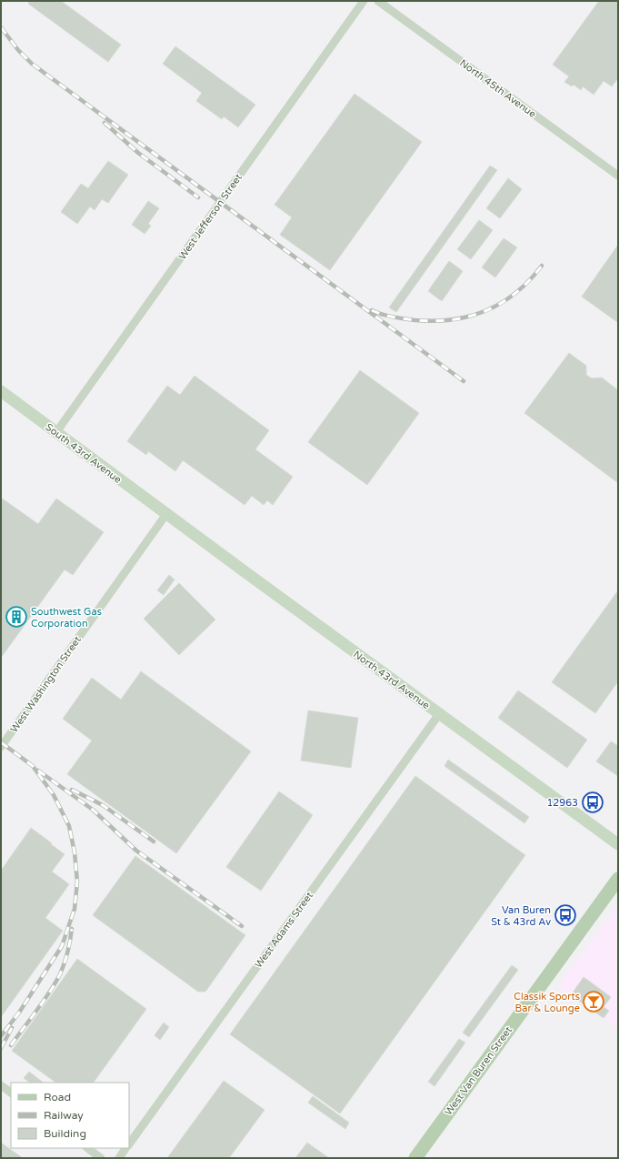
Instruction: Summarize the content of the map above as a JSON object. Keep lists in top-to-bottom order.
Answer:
{
  "streets": {
    "main road": ["South 43rd Avenue", "North 43rd Avenue", "West Van Buren Street"],
    "street": [
      "North 45th Avenue",
      "West Jefferson Street",
      "West Washington Street",
      "West Adams Street"
    ]
  },
  "crossings": [
    ["West Jefferson Street", "South 43rd Avenue"],
    ["South 43rd Avenue", "North 43rd Avenue"],
    ["South 43rd Avenue", "West Washington Street"],
    ["North 43rd Avenue", "West Washington Street"],
    ["North 43rd Avenue", "West Adams Street"]
  ],
  "places": {
    "building": ["Southwest Gas Corporation"],
    "bus stop": ["12963", "Van Buren St & 43rd Av"],
    "bar": ["Classik Sports Bar & Lounge"]
  },
  "legend": ["Road", "Railway", "Building"]
}
